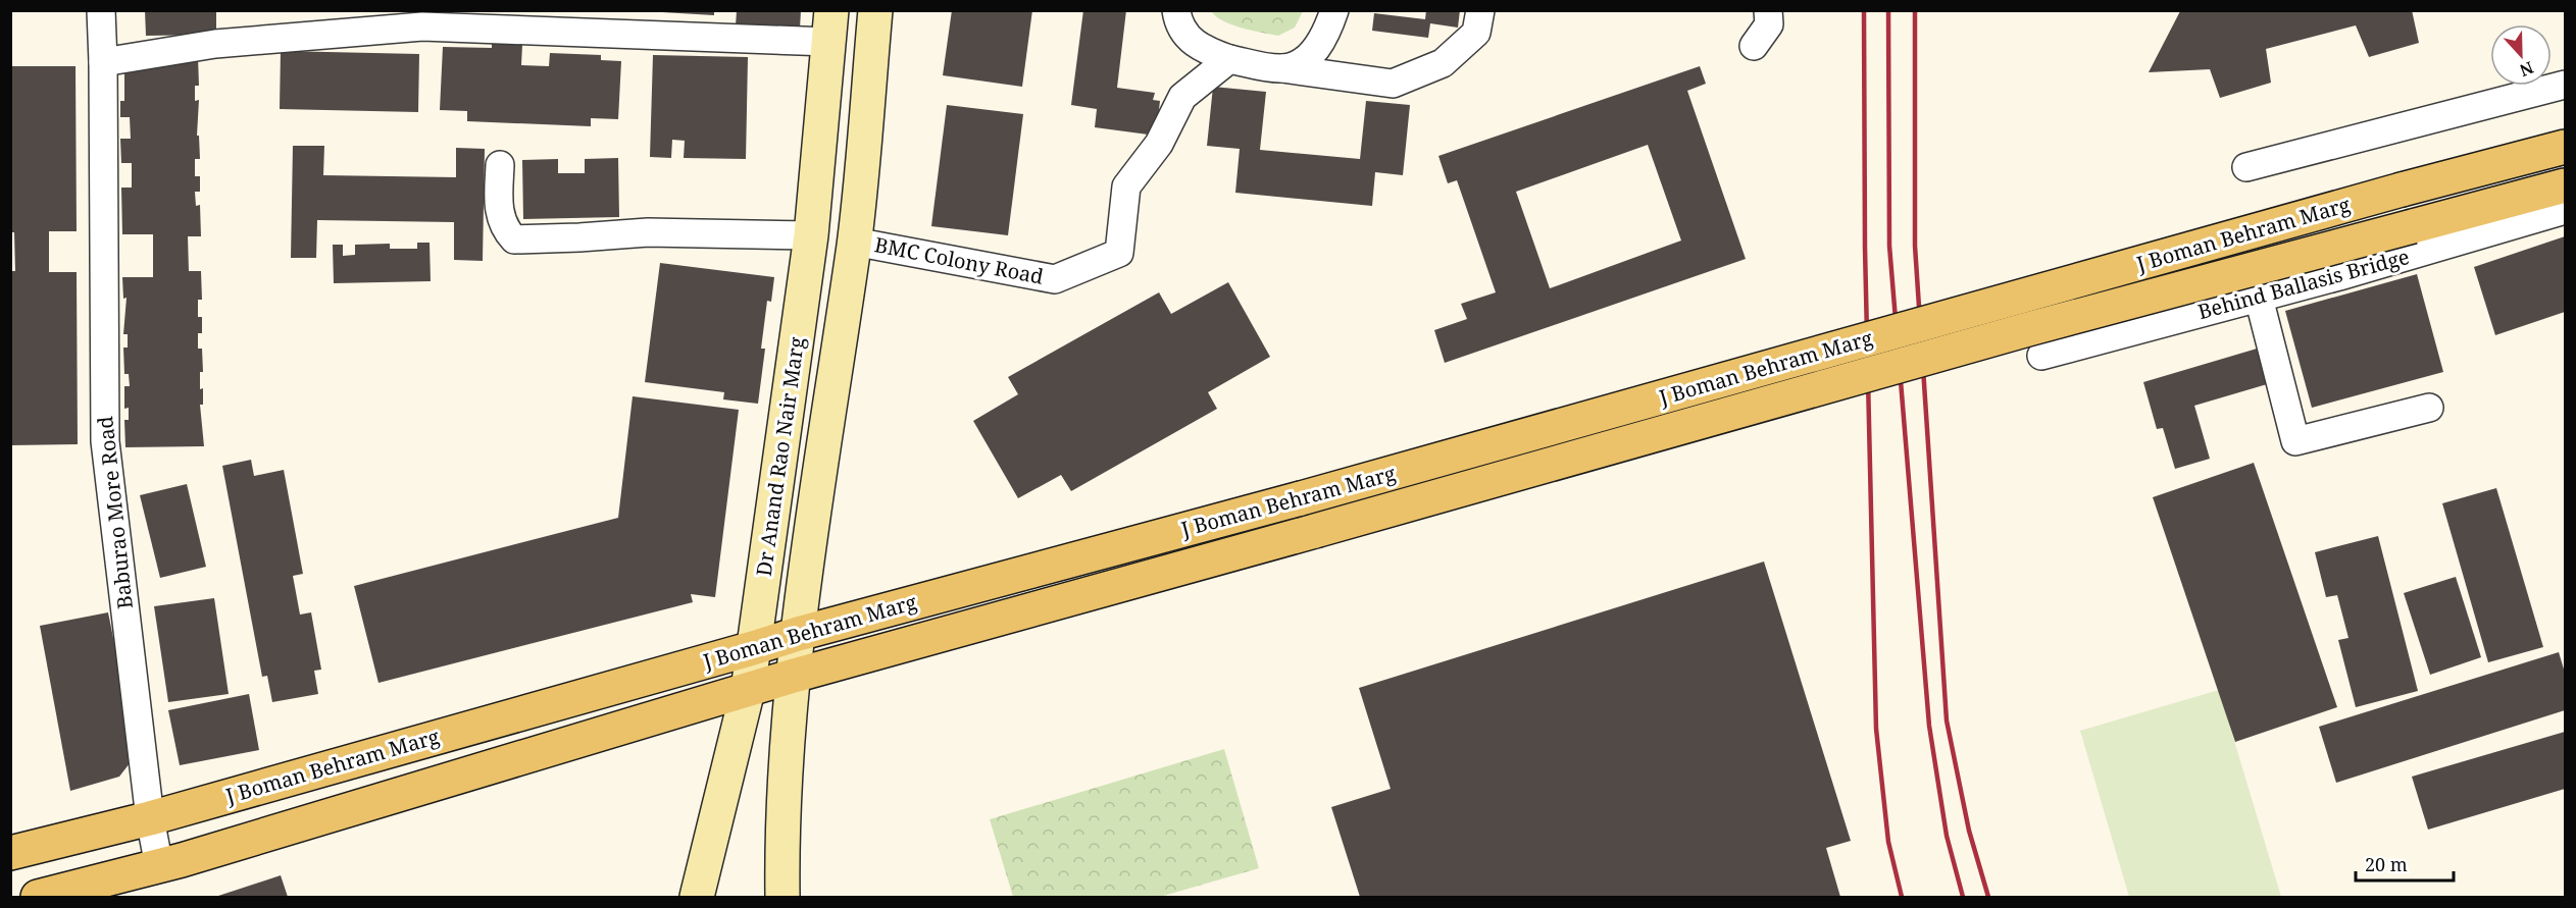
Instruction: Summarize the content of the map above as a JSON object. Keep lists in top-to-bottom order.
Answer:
{
  "streets": {
    "main road": ["J Boman Behram Marg", "Dr Anand Rao Nair Marg"],
    "street": ["BMC Colony Road", "Behind Ballasis Bridge", "Baburao More Road"]
  },
  "crossings": [
    ["J Boman Behram Marg", "Dr Anand Rao Nair Marg"],
    ["J Boman Behram Marg", "Baburao More Road"],
    ["BMC Colony Road", "Dr Anand Rao Nair Marg"]
  ],
  "scale_bar": "20 m",
  "north": "bottom"
}
